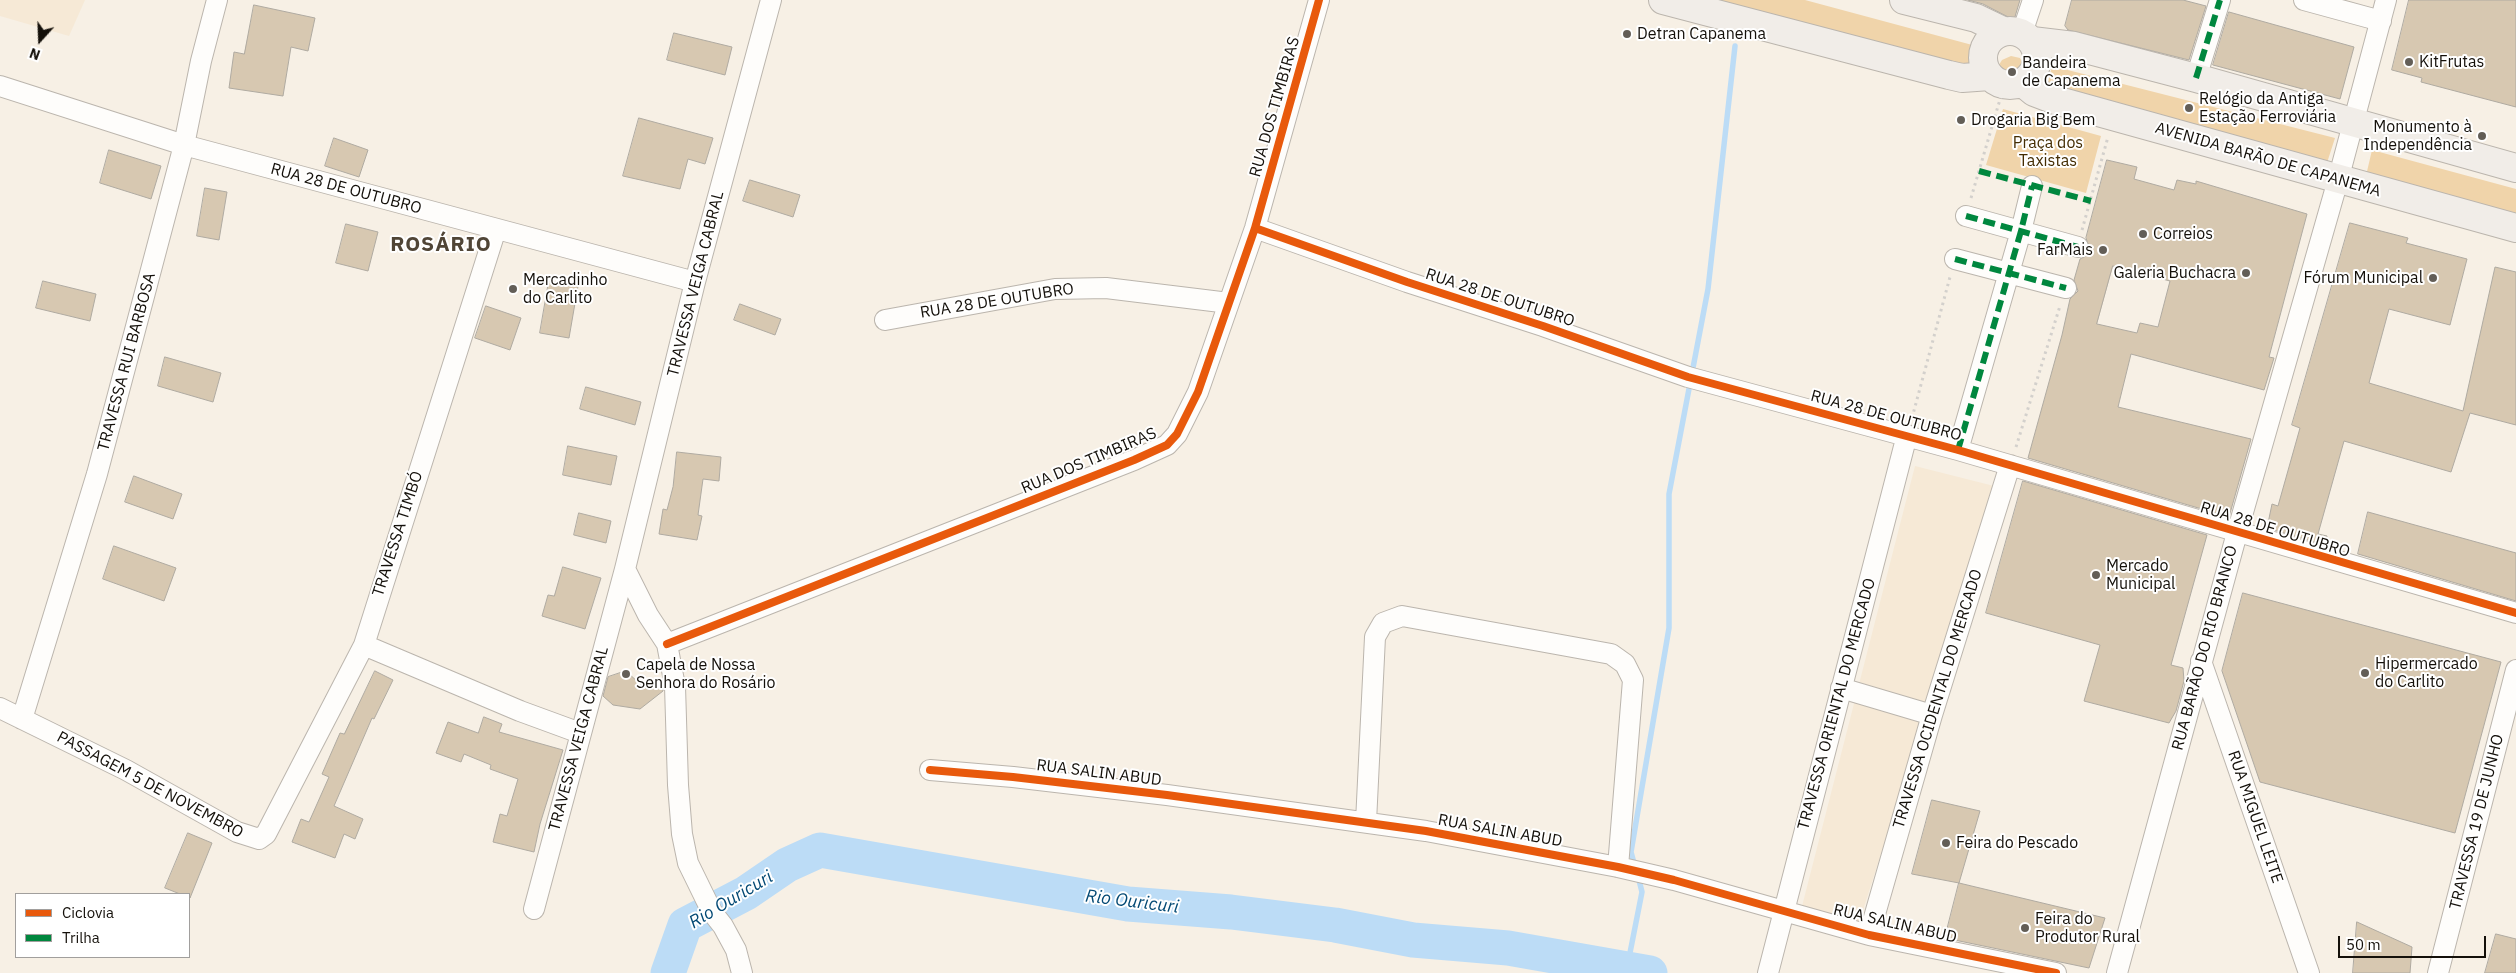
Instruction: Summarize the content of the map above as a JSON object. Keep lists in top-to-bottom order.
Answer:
{
  "streets": {
    "street": [
      "RUA DOS TIMBIRAS",
      "AVENIDA BARÃO DE CAPANEMA",
      "RUA 28 DE OUTUBRO",
      "TRAVESSA VEIGA CABRAL",
      "TRAVESSA RUI BARBOSA",
      "TRAVESSA TIMBÓ",
      "RUA BARÃO DO RIO BRANCO",
      "TRAVESSA OCIDENTAL DO MERCADO",
      "TRAVESSA ORIENTAL DO MERCADO",
      "RUA SALIN ABUD",
      "PASSAGEM 5 DE NOVEMBRO",
      "RUA MIGUEL LEITE",
      "TRAVESSA 19 DE JUNHO"
    ]
  },
  "crossings": [
    ["RUA DOS TIMBIRAS", "RUA 28 DE OUTUBRO"],
    ["AVENIDA BARÃO DE CAPANEMA", "RUA BARÃO DO RIO BRANCO"],
    ["RUA 28 DE OUTUBRO", "TRAVESSA VEIGA CABRAL"],
    ["RUA 28 DE OUTUBRO", "TRAVESSA RUI BARBOSA"],
    ["RUA 28 DE OUTUBRO", "TRAVESSA TIMBÓ"],
    ["RUA 28 DE OUTUBRO", "RUA BARÃO DO RIO BRANCO"],
    ["RUA 28 DE OUTUBRO", "TRAVESSA OCIDENTAL DO MERCADO"],
    ["RUA 28 DE OUTUBRO", "TRAVESSA ORIENTAL DO MERCADO"],
    ["TRAVESSA RUI BARBOSA", "PASSAGEM 5 DE NOVEMBRO"],
    ["TRAVESSA TIMBÓ", "PASSAGEM 5 DE NOVEMBRO"],
    ["RUA BARÃO DO RIO BRANCO", "RUA MIGUEL LEITE"],
    ["TRAVESSA OCIDENTAL DO MERCADO", "RUA SALIN ABUD"],
    ["TRAVESSA ORIENTAL DO MERCADO", "RUA SALIN ABUD"]
  ],
  "districts": ["ROSÁRIO"],
  "water": ["Rio Ouricuri"],
  "parks": ["Praça dos Taxistas"],
  "places": [
    "Detran Capanema",
    "KitFrutas",
    "Bandeira de Capanema",
    "Relógio da Antiga Estação Ferroviária",
    "Drogaria Big Bem",
    "Monumento à Independência",
    "Correios",
    "FarMais",
    "Galeria Buchacra",
    "Fórum Municipal",
    "Mercadinho do Carlito",
    "Mercado Municipal",
    "Hipermercado do Carlito",
    "Capela de Nossa Senhora do Rosário",
    "Feira do Pescado",
    "Feira do Produtor Rural"
  ],
  "legend": ["Ciclovia", "Trilha"],
  "scale_bar": "50 m",
  "north": "bottom"
}
